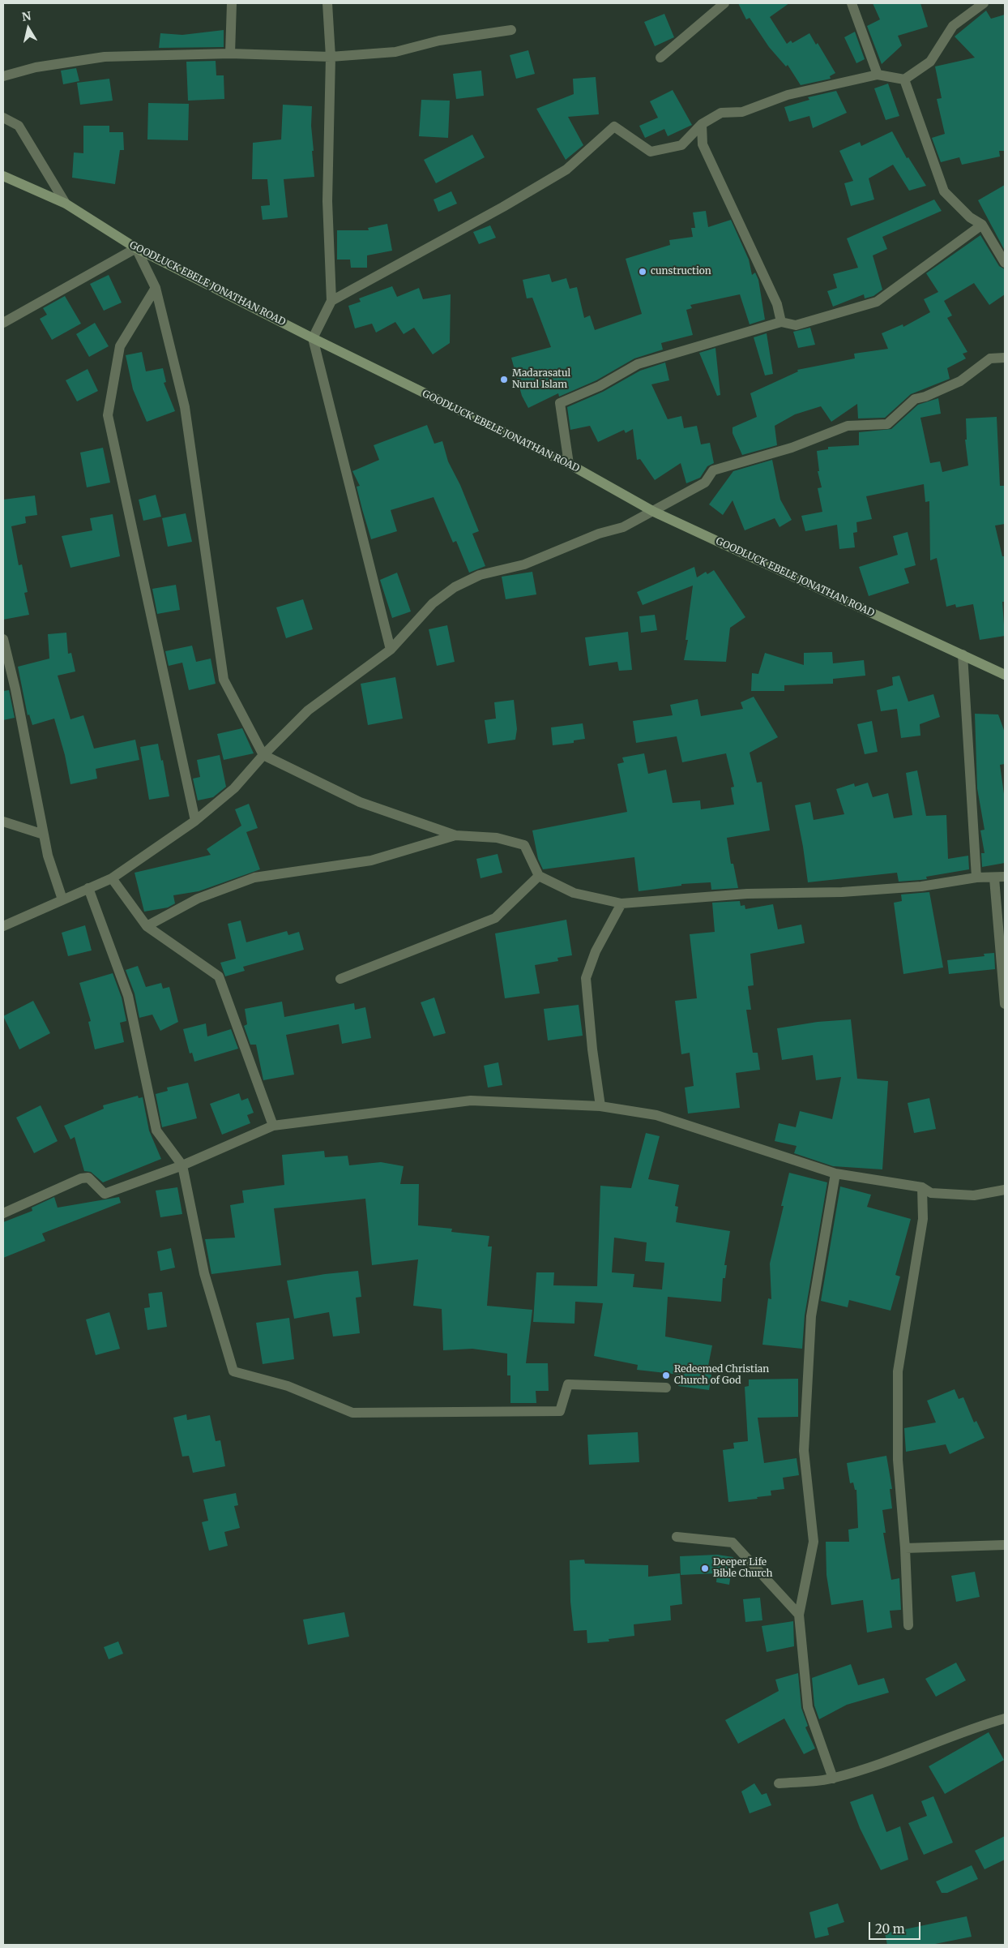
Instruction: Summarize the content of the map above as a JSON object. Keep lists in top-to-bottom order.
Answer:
{
  "streets": {
    "main road": ["GOODLUCK EBELE JONATHAN ROAD"]
  },
  "places": [
    "cunstruction",
    "Madarasatul Nurul Islam",
    "Redeemed Christian Church of God",
    "Deeper Life Bible Church"
  ],
  "scale_bar": "20 m",
  "north": "top"
}
